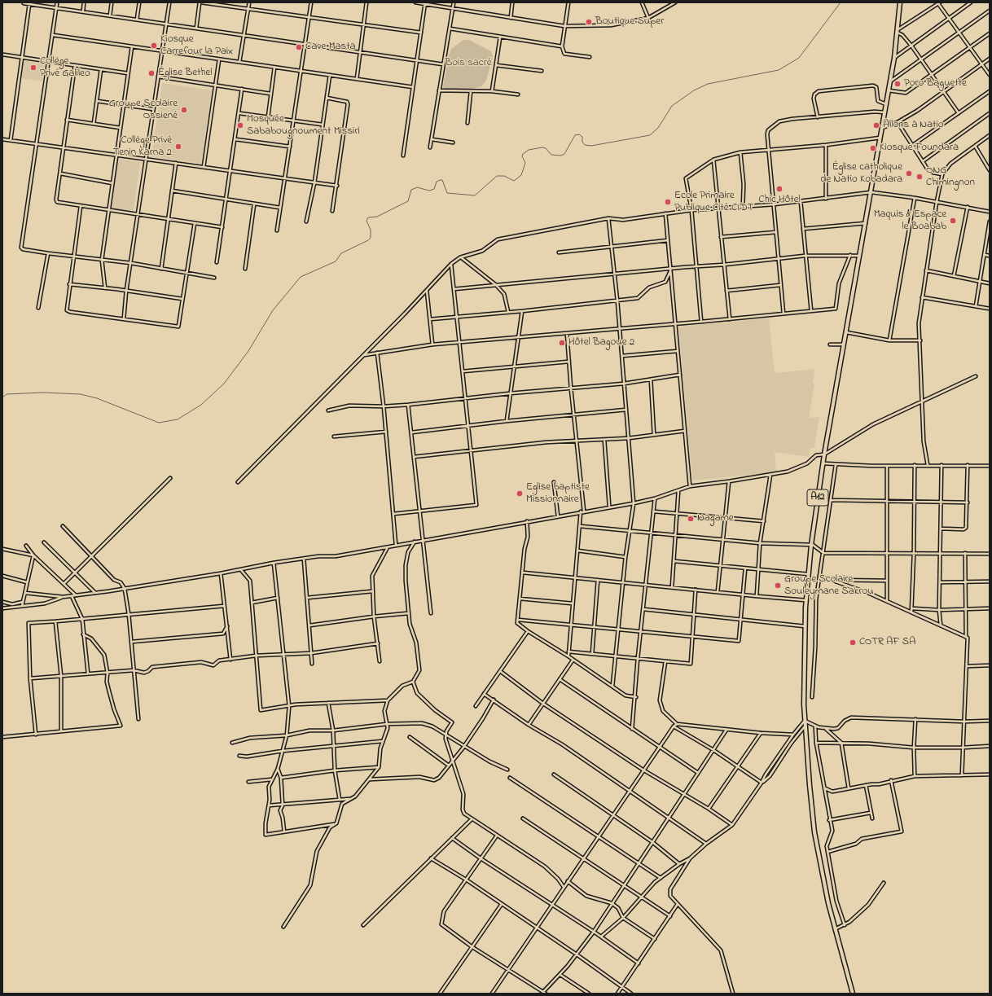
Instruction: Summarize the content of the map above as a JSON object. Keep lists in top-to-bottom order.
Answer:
{
  "streets": {
    "main road": ["A12"]
  },
  "parks": ["Bois sacré"],
  "places": [
    "Boutique Super",
    "Kiosque Carrefour la Paix",
    "Cave Masta",
    "Collège Privé Galileo",
    "Église Bethel",
    "Poro Baguette",
    "Groupe Scolaire Ossiené",
    "Mosquée Sababougnoument Missiri",
    "Allons à Natio",
    "Collège Privé Tenin Karna 2",
    "Kiosque Foundara",
    "Église catholique de Natio Kobadara",
    "ONG Chimingnon",
    "Chic Hôtel",
    "Ecole Primaire Publique Cité CIDT",
    "Maquis & Espace le Boabab",
    "Hôtel Bagoue 2",
    "Eglise baptiste Missionnaire",
    "Nagame",
    "Groupe Scolaire Souleymane Sakrou",
    "COTR AF SA"
  ]
}
